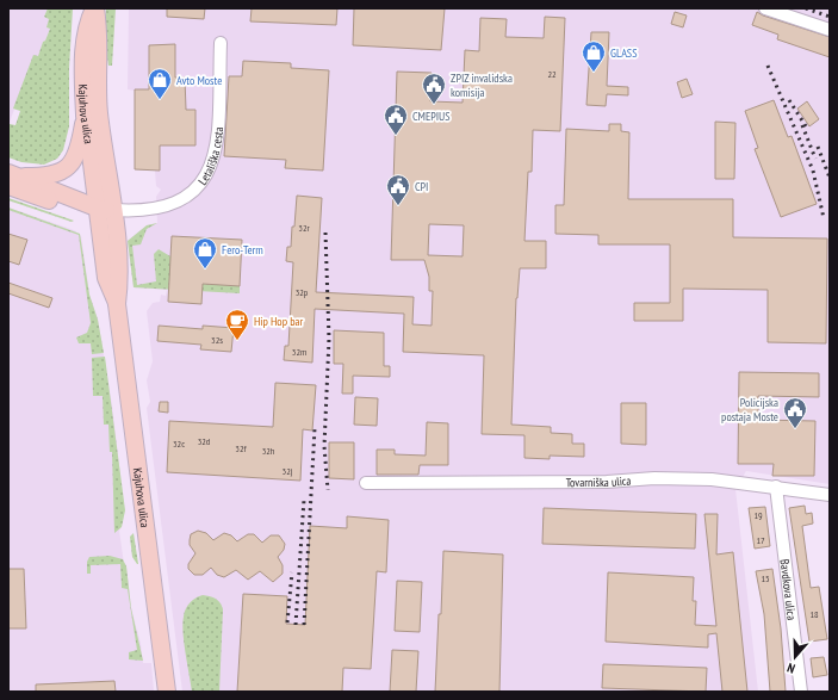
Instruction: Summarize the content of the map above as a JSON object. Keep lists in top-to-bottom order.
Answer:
{
  "streets": {
    "main road": ["Kajuhova ulica", "Letališka cesta"],
    "street": ["Tovarniška ulica", "Bavdkova ulica"]
  },
  "crossings": [
    ["Kajuhova ulica", "Letališka cesta"],
    ["Tovarniška ulica", "Bavdkova ulica"]
  ],
  "places": {
    "shop": ["GLASS", "Avto Moste", "Fero-Term"],
    "public building": [
      "ZPIZ invalidska komisija",
      "CMEPIUS",
      "CPI",
      "Policijska postaja Moste"
    ],
    "cafe": ["Hip Hop bar"]
  },
  "house_numbers": [
    "22",
    "32r",
    "32p",
    "32s",
    "32m",
    "32d",
    "32c",
    "32f",
    "32h",
    "32j",
    "19",
    "17",
    "15",
    "18"
  ],
  "north": "bottom"
}
